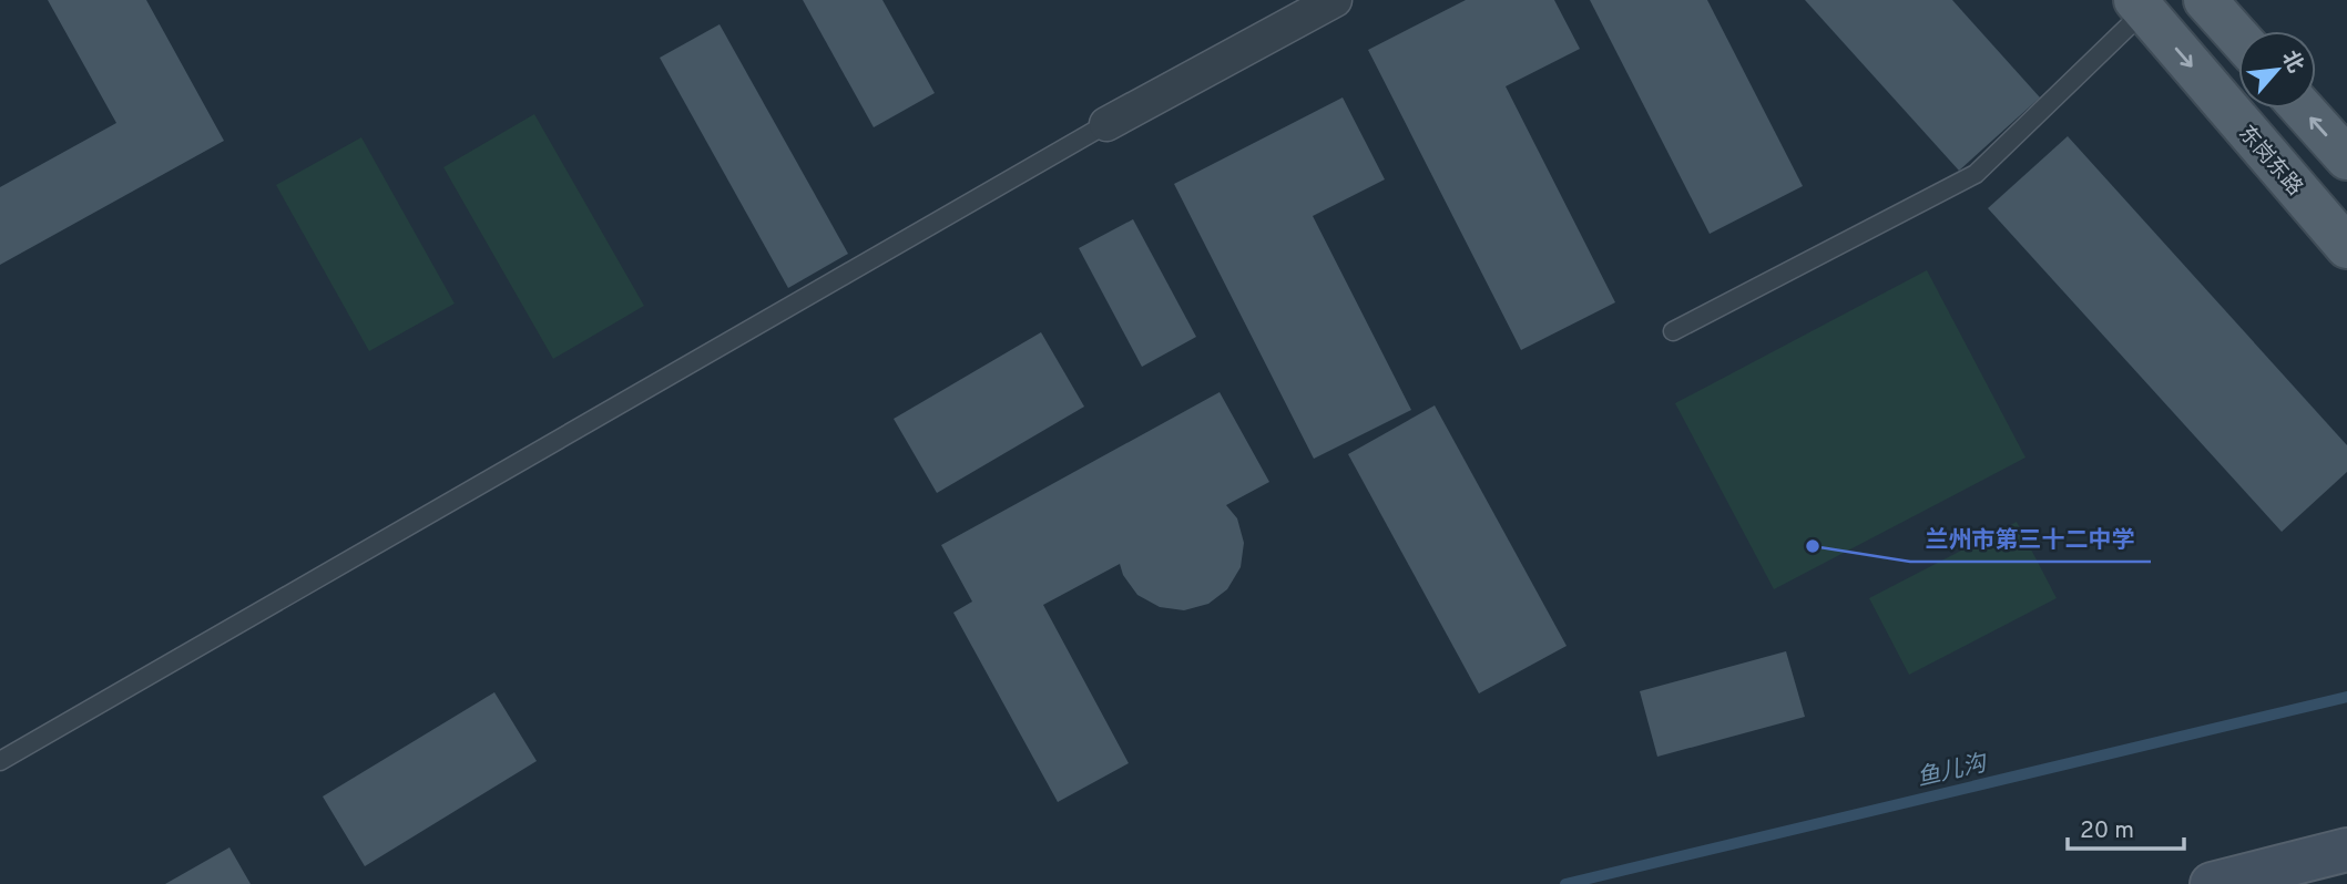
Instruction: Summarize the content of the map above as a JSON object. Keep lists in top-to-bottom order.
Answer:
{
  "streets": {
    "main road": ["东岗东路"]
  },
  "water": ["鱼儿沟"],
  "places": ["兰州市第三十二中学"],
  "scale_bar": "20 m",
  "north": "top right"
}
